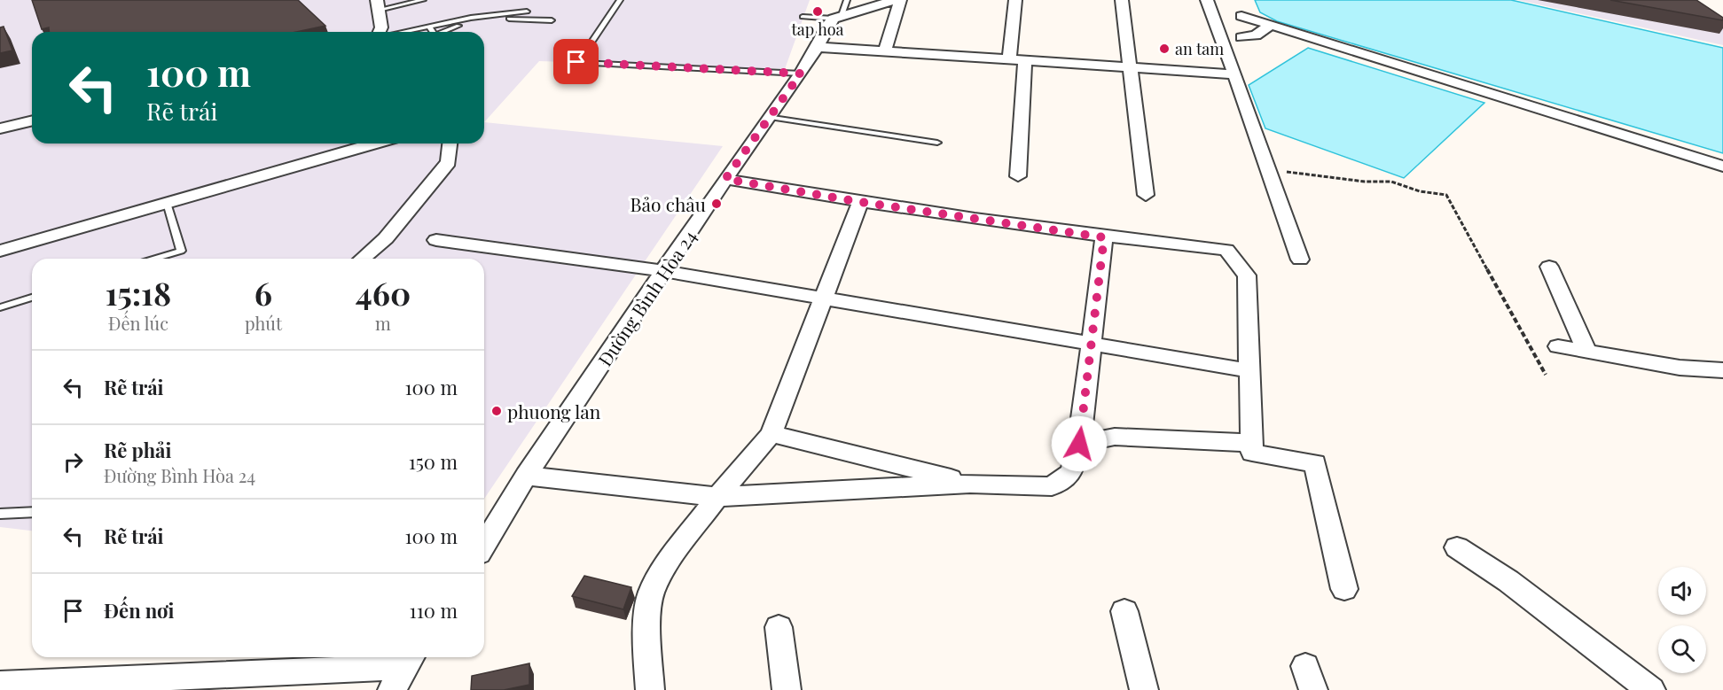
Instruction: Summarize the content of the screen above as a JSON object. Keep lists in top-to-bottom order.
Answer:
{
  "streets": {
    "street": ["Đường Bình Hòa 24"]
  },
  "places": [
    "tap hoa",
    "an tam",
    "Bảo châu",
    "phuong lan"
  ],
  "page": {
    "turn": ["100 m", "Rẽ trái"],
    "eta": [
      "15:18",
      "Đến lúc",
      "6",
      "phút",
      "460",
      "m"
    ],
    "list": [
      {
        "name": "Rẽ trái",
        "value": "100 m"
      },
      {
        "name": "Rẽ phải",
        "note": "Đường Bình Hòa 24",
        "value": "150 m"
      },
      {
        "name": "Rẽ trái",
        "value": "100 m"
      },
      {
        "name": "Đến nơi",
        "value": "110 m"
      }
    ]
  }
}
